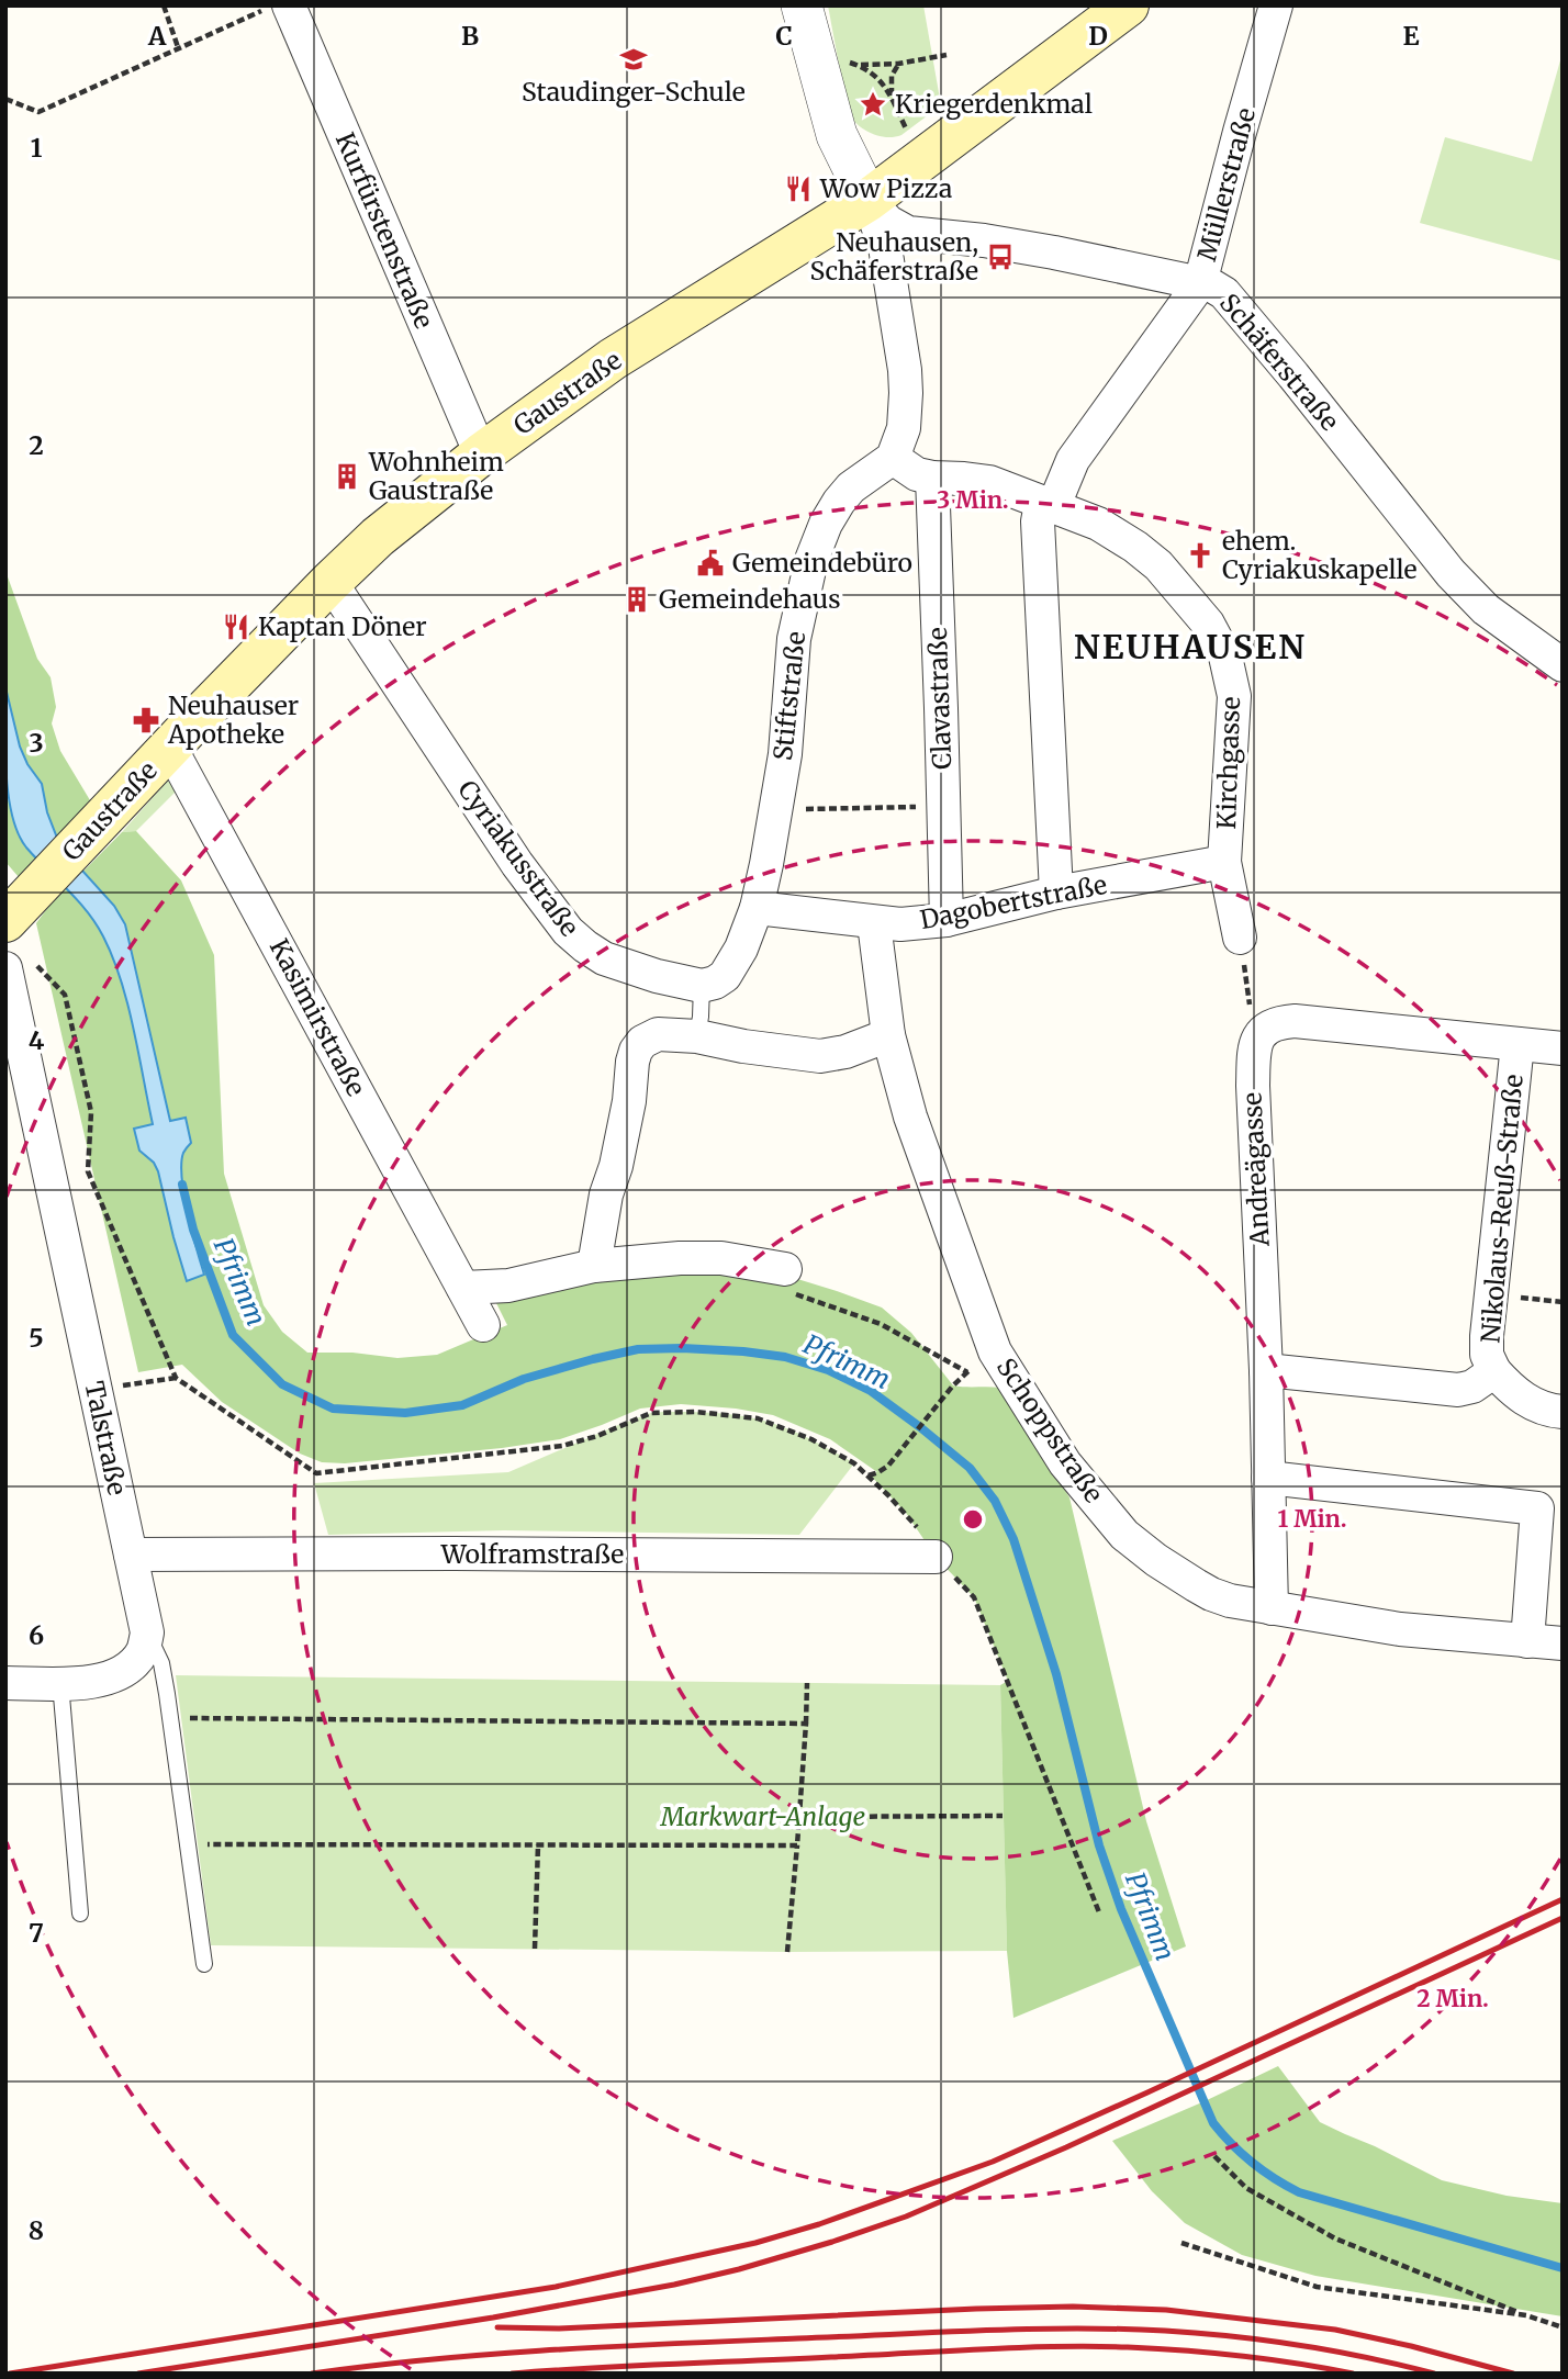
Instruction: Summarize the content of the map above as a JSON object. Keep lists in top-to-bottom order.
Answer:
{
  "streets": {
    "main road": ["Gaustraße"],
    "street": [
      "Müllerstraße",
      "Kurfürstenstraße",
      "Schäferstraße",
      "Stiftstraße",
      "Clavastraße",
      "Kirchgasse",
      "Cyriakusstraße",
      "Dagobertstraße",
      "Kasimirstraße",
      "Andreägasse",
      "Nikolaus-Reuß-Straße",
      "Schoppstraße",
      "Talstraße",
      "Wolframstraße"
    ]
  },
  "crossings": [
    ["Müllerstraße", "Schäferstraße"],
    ["Müllerstraße", "Kirchgasse"],
    ["Müllerstraße", "Dagobertstraße"],
    ["Kurfürstenstraße", "Gaustraße"],
    ["Schäferstraße", "Gaustraße"],
    ["Gaustraße", "Cyriakusstraße"],
    ["Gaustraße", "Kasimirstraße"],
    ["Stiftstraße", "Kirchgasse"],
    ["Stiftstraße", "Dagobertstraße"],
    ["Clavastraße", "Kirchgasse"],
    ["Clavastraße", "Dagobertstraße"],
    ["Kirchgasse", "Dagobertstraße"],
    ["Dagobertstraße", "Schoppstraße"],
    ["Andreägasse", "Nikolaus-Reuß-Straße"],
    ["Andreägasse", "Schoppstraße"],
    ["Talstraße", "Wolframstraße"]
  ],
  "districts": ["NEUHAUSEN"],
  "water": ["Pfrimm"],
  "parks": ["Markwart-Anlage"],
  "places": {
    "school or university": ["Staudinger-Schule"],
    "place": ["Kriegerdenkmal"],
    "restaurant": ["Wow Pizza", "Kaptan Döner"],
    "bus stop": ["Neuhausen, Schäferstraße"],
    "building": ["Wohnheim Gaustraße", "Gemeindehaus"],
    "church": ["ehem. Cyriakuskapelle"],
    "public building": ["Gemeindebüro"],
    "pharmacy": ["Neuhauser Apotheke"]
  },
  "grid": {
    "columns": [
      "A",
      "B",
      "C",
      "D",
      "E"
    ],
    "rows": [
      "1",
      "2",
      "3",
      "4",
      "5",
      "6",
      "7",
      "8"
    ]
  },
  "rings": ["3 Min.", "1 Min.", "2 Min."]
}
